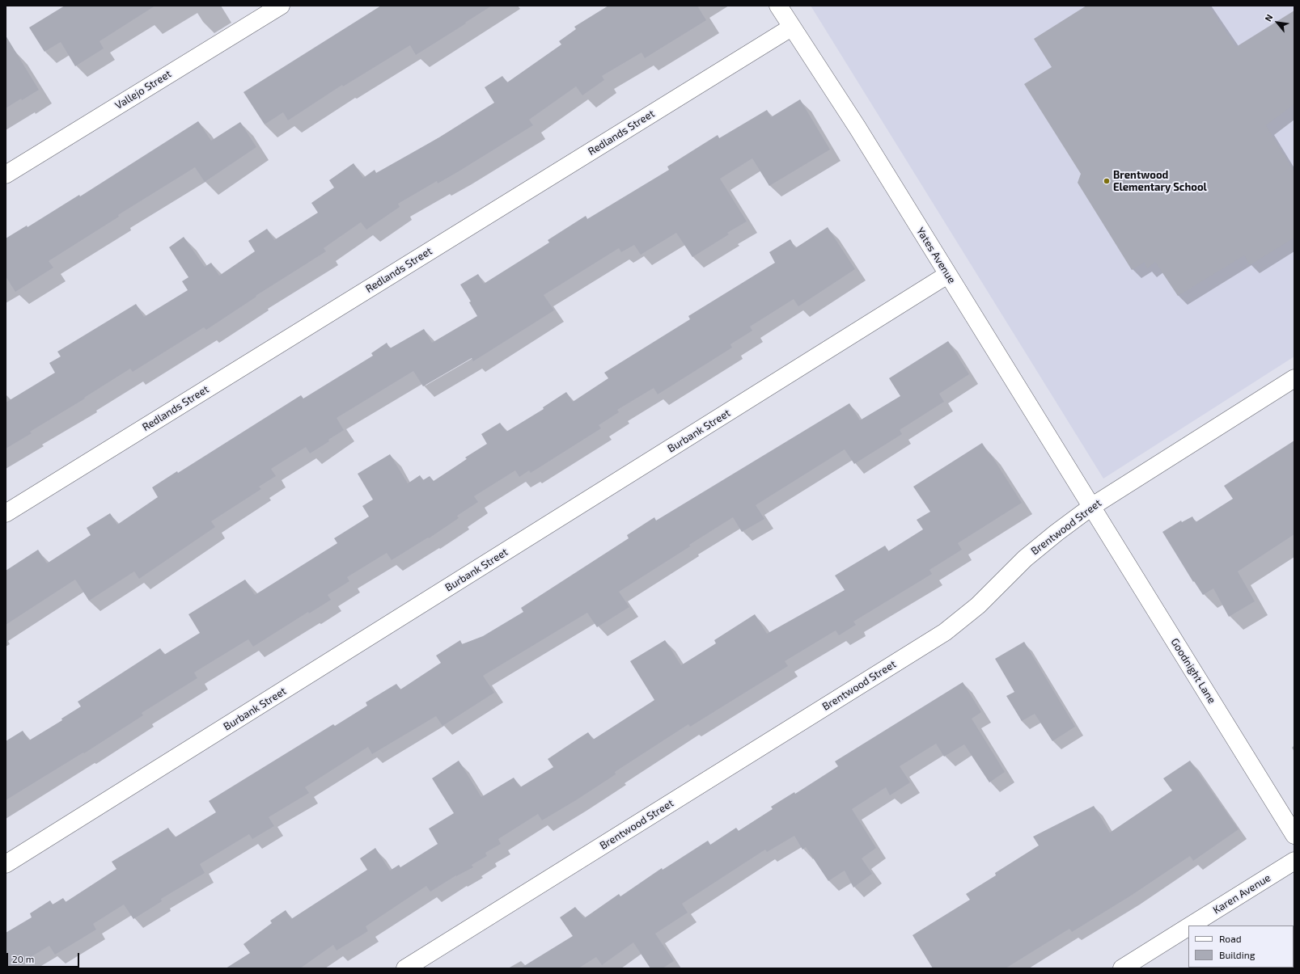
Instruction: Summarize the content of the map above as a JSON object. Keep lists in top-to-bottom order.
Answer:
{
  "streets": {
    "street": [
      "Vallejo Street",
      "Redlands Street",
      "Yates Avenue",
      "Burbank Street",
      "Brentwood Street",
      "Goodnight Lane",
      "Karen Avenue"
    ]
  },
  "crossings": [
    ["Redlands Street", "Yates Avenue"],
    ["Yates Avenue", "Burbank Street"],
    ["Yates Avenue", "Brentwood Street"],
    ["Yates Avenue", "Goodnight Lane"],
    ["Brentwood Street", "Goodnight Lane"]
  ],
  "places": ["Brentwood Elementary School"],
  "legend": ["Road", "Building"],
  "scale_bar": "20 m",
  "north": "top left"
}
